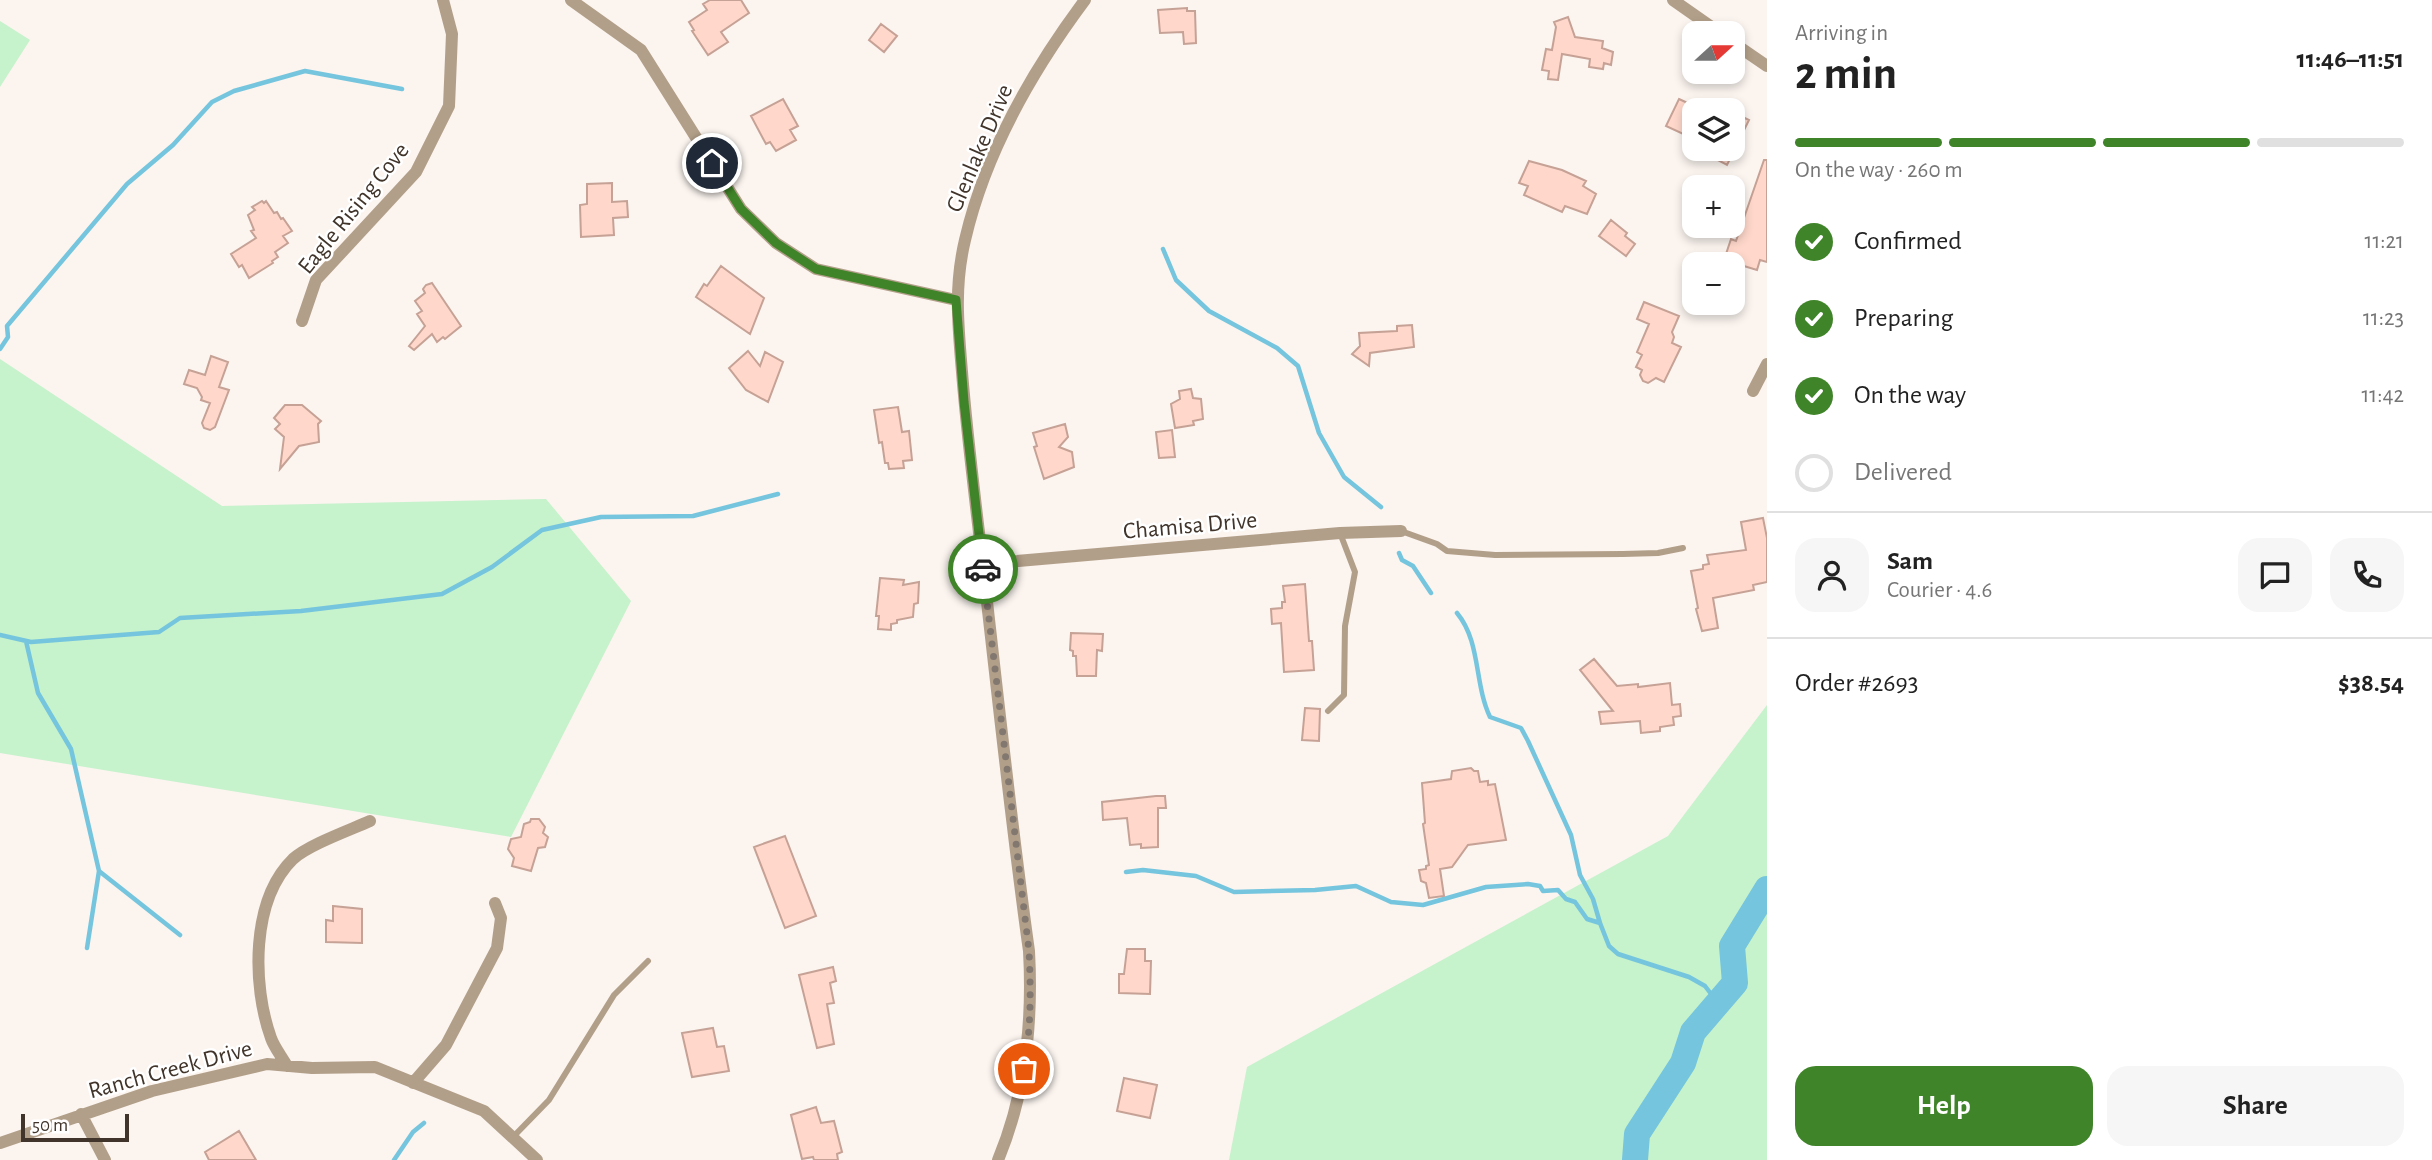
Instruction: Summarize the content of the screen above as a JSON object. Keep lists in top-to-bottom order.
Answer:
{
  "streets": {
    "street": [
      "Glenlake Drive",
      "Eagle Rising Cove",
      "Chamisa Drive",
      "Ranch Creek Drive"
    ]
  },
  "crossings": [
    ["Glenlake Drive", "Chamisa Drive"]
  ],
  "scale_bar": "50 m",
  "north": "right",
  "page": {
    "heading": ["2 min", "Arriving in", "11:46–11:51"],
    "panel": [
      "Sam",
      "Courier · 4.6",
      "Order #2693",
      "$38.54"
    ],
    "map_buttons": ["+", "−"],
    "bar": "On the way · 260 m",
    "list": [
      ["Confirmed", "11:21"],
      ["Preparing", "11:23"],
      ["On the way", "11:42"],
      "Delivered"
    ],
    "buttons": ["Help", "Share"],
    "scale": "50 m"
  }
}
